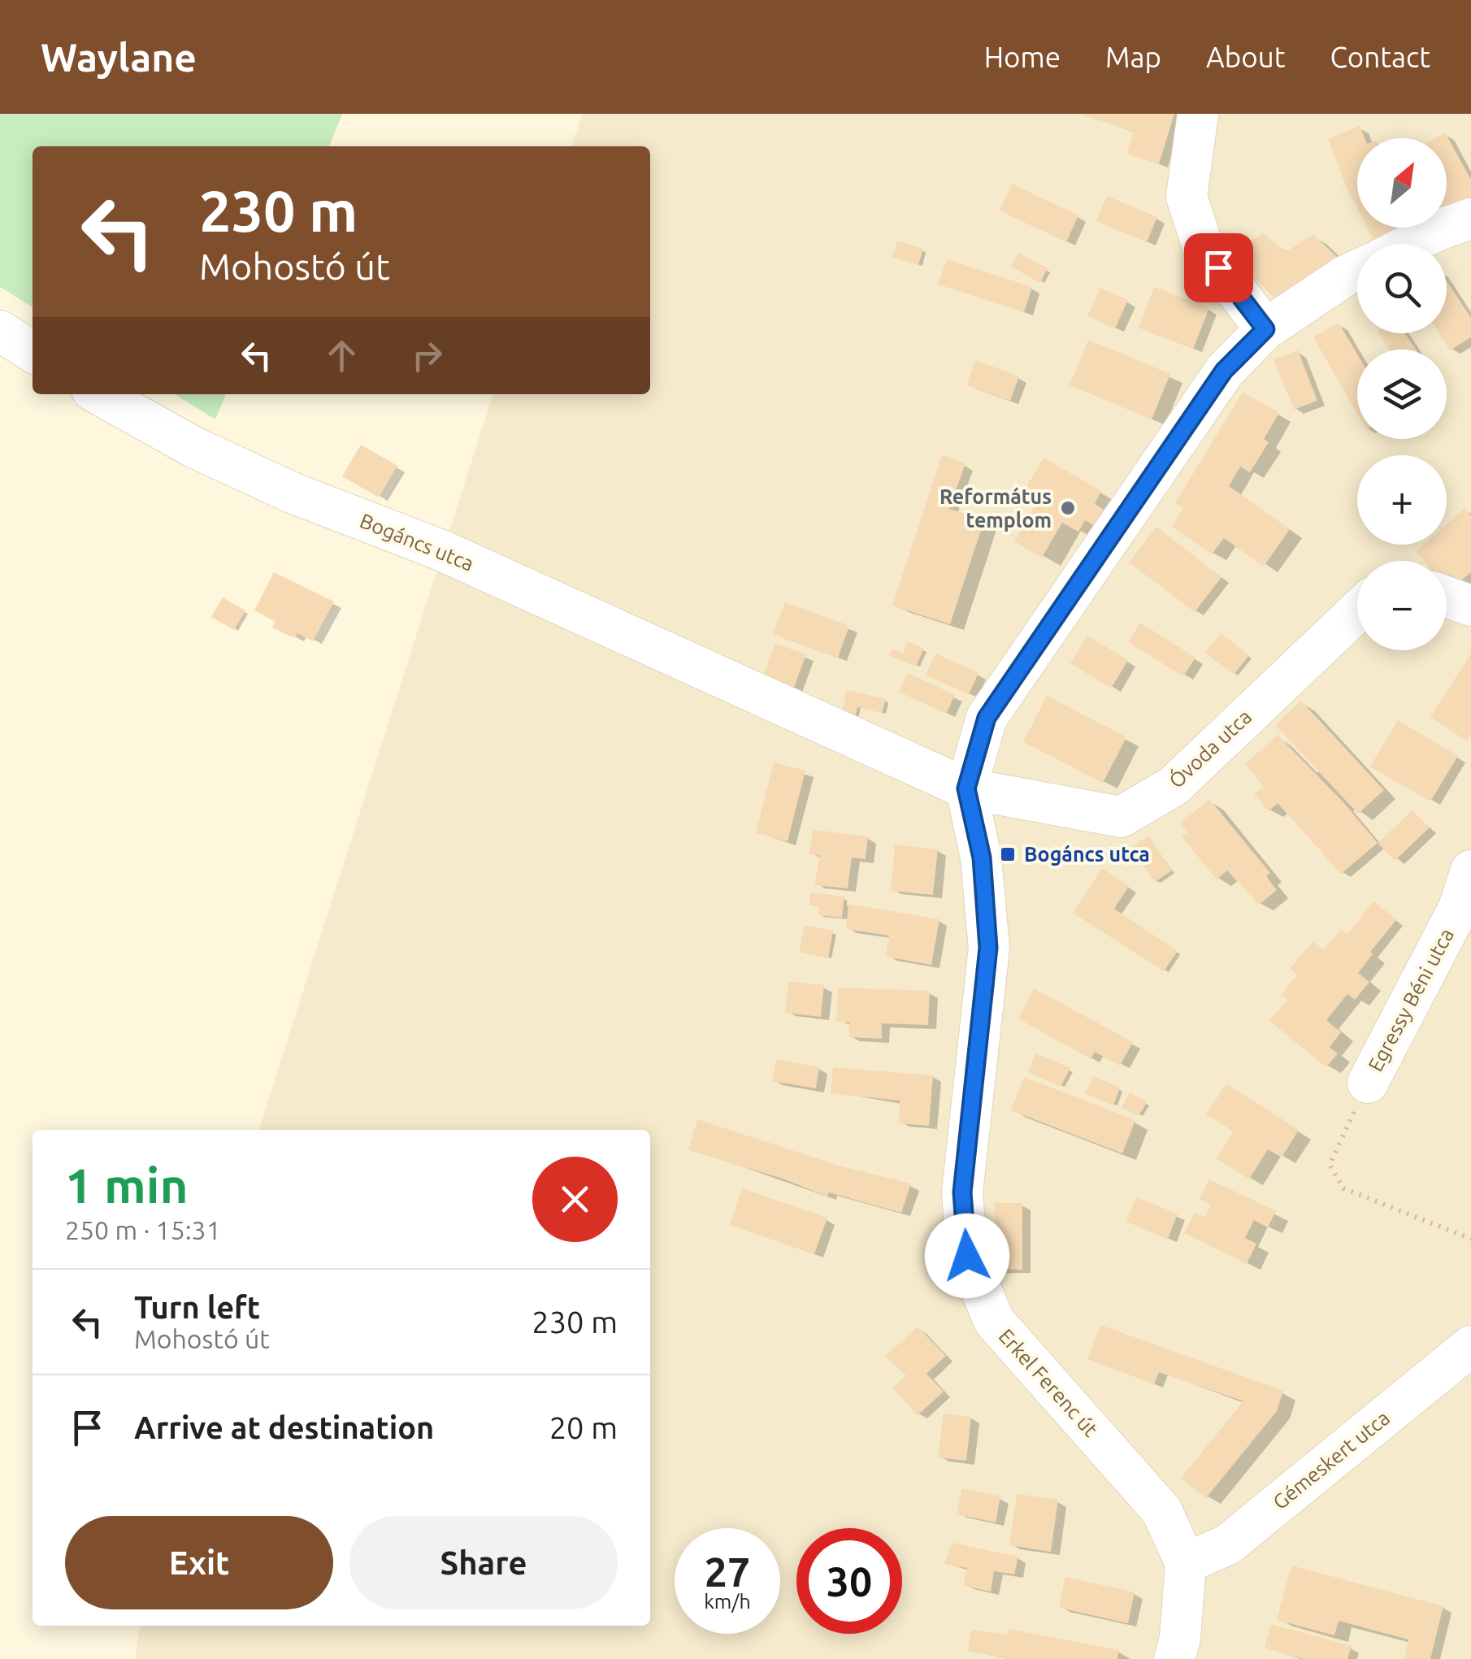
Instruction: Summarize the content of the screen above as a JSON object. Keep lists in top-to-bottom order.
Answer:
{
  "streets": {
    "street": [
      "Bogáncs utca",
      "Óvoda utca",
      "Egressy Béni utca",
      "Erkel Ferenc út",
      "Gémeskert utca"
    ]
  },
  "crossings": [
    ["Bogáncs utca", "Óvoda utca"],
    ["Bogáncs utca", "Erkel Ferenc út"],
    ["Óvoda utca", "Erkel Ferenc út"],
    ["Erkel Ferenc út", "Gémeskert utca"]
  ],
  "places": {
    "other": ["Református templom"],
    "transit": ["Bogáncs utca"]
  },
  "north": "top right",
  "page": {
    "header": "Waylane",
    "nav": [
      "Home",
      "Map",
      "About",
      "Contact"
    ],
    "map_buttons": ["+", "−"],
    "turn": ["230 m", "Mohostó út"],
    "heading": ["1 min", "250 m · 15:31"],
    "list": [
      {
        "name": "Turn left",
        "note": "Mohostó út",
        "value": "230 m"
      },
      {
        "name": "Arrive at destination",
        "value": "20 m"
      }
    ],
    "buttons": ["Exit", "Share"],
    "speed": "27 km/h",
    "limit": "30"
  }
}
